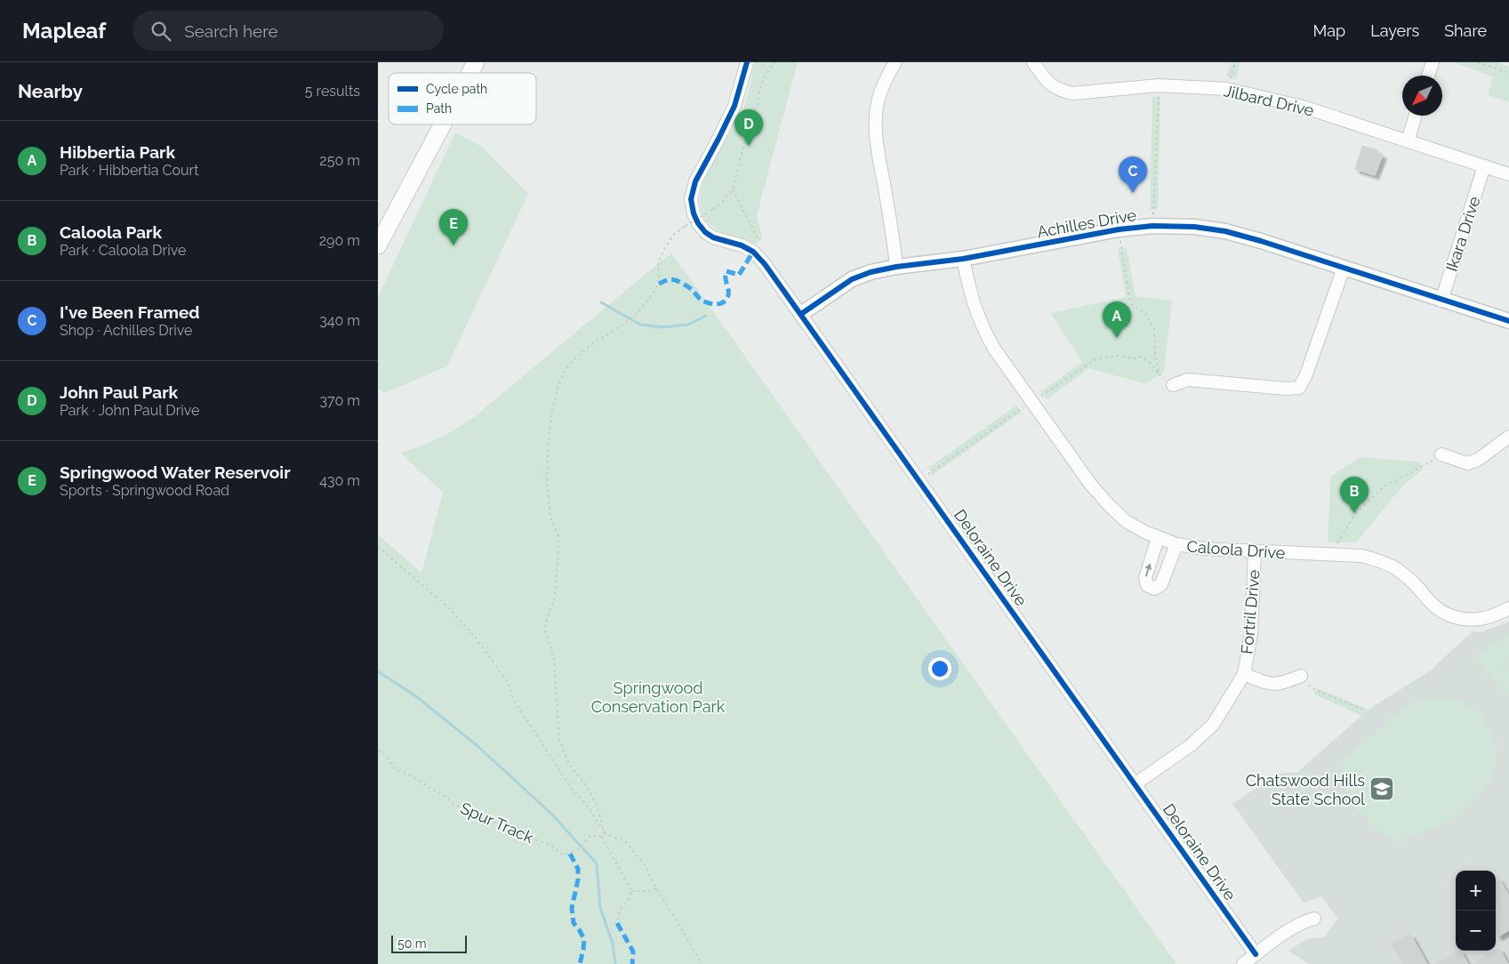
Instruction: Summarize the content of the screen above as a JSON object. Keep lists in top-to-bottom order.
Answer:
{
  "streets": {
    "street": [
      "Jilbard Drive",
      "Achilles Drive",
      "Ikara Drive",
      "Caloola Drive",
      "Deloraine Drive",
      "Fortril Drive"
    ],
    "path": ["Spur Track"]
  },
  "crossings": [
    ["Jilbard Drive", "Ikara Drive"],
    ["Achilles Drive", "Ikara Drive"],
    ["Achilles Drive", "Caloola Drive"],
    ["Achilles Drive", "Deloraine Drive"],
    ["Caloola Drive", "Fortril Drive"],
    ["Deloraine Drive", "Fortril Drive"]
  ],
  "parks": ["Springwood Conservation Park"],
  "places": {
    "school or university": ["Chatswood Hills State School"]
  },
  "legend": ["Cycle path", "Path"],
  "scale_bar": "50 m",
  "north": "bottom left",
  "page": {
    "header": "Mapleaf",
    "search": "Search here",
    "nav": ["Map", "Layers", "Share"],
    "heading": ["Nearby", "5 results"],
    "pins": [
      "D",
      "C",
      "E",
      "A",
      "B"
    ],
    "list": [
      {
        "mark": "A",
        "name": "Hibbertia Park",
        "note": "Park · Hibbertia Court",
        "value": "250 m"
      },
      {
        "mark": "B",
        "name": "Caloola Park",
        "note": "Park · Caloola Drive",
        "value": "290 m"
      },
      {
        "mark": "C",
        "name": "I've Been Framed",
        "note": "Shop · Achilles Drive",
        "value": "340 m"
      },
      {
        "mark": "D",
        "name": "John Paul Park",
        "note": "Park · John Paul Drive",
        "value": "370 m"
      },
      {
        "mark": "E",
        "name": "Springwood Water Reservoir",
        "note": "Sports · Springwood Road",
        "value": "430 m"
      }
    ],
    "map_buttons": ["+", "−"],
    "scale": "50 m"
  }
}
